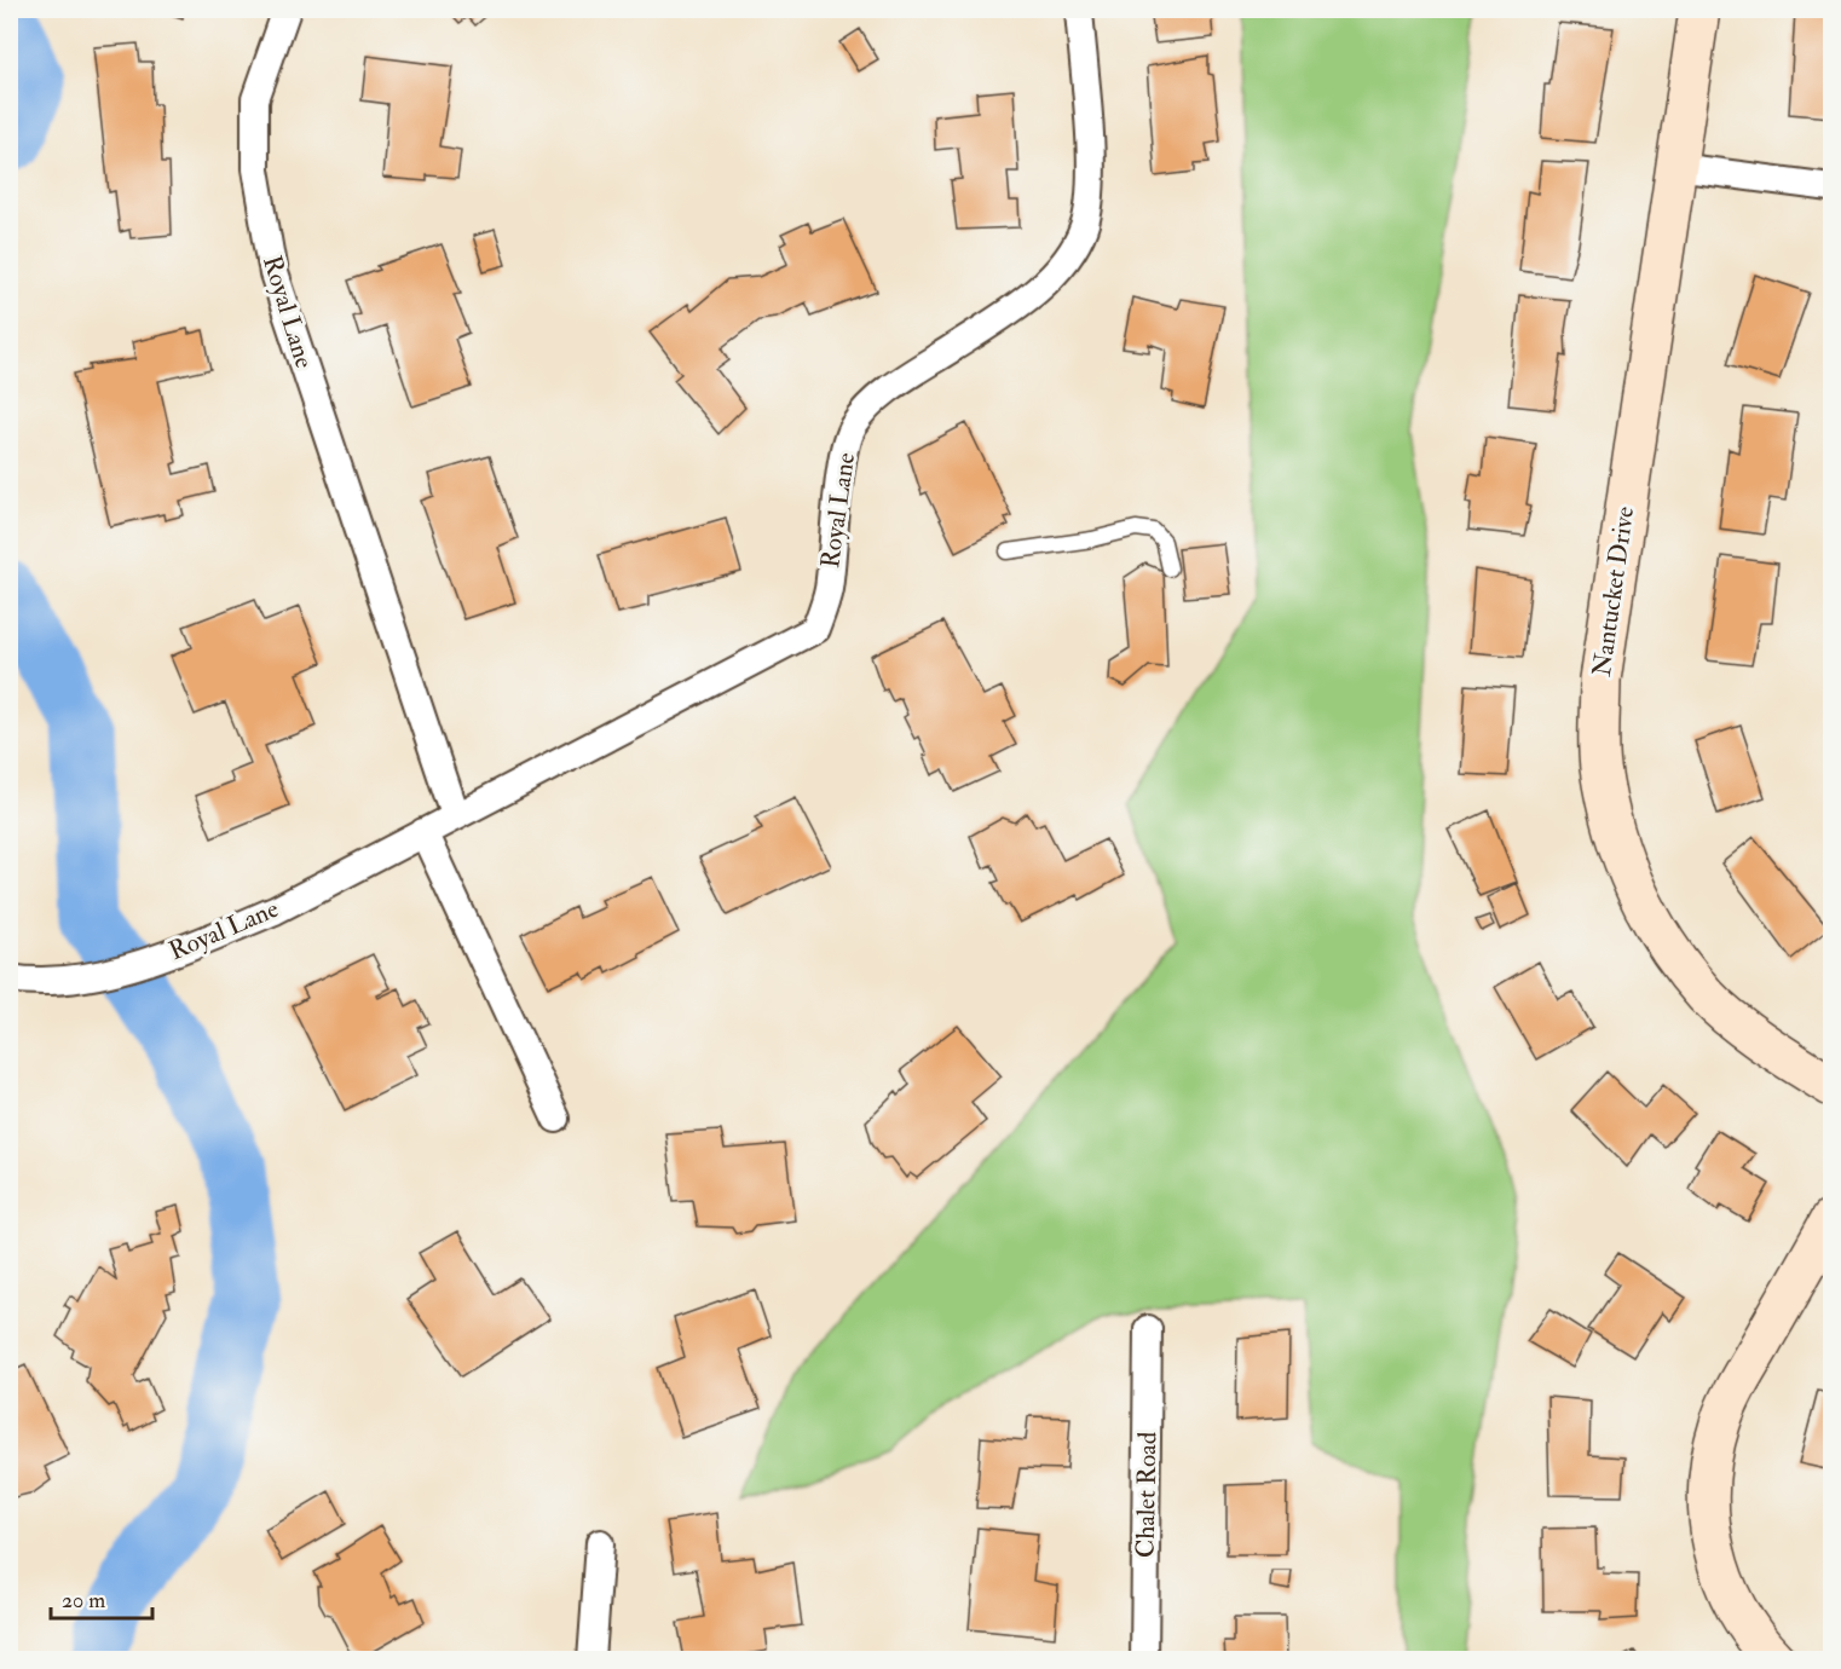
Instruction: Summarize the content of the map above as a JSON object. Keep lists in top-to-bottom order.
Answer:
{
  "streets": {
    "street": ["Royal Lane", "Nantucket Drive", "Chalet Road"]
  },
  "scale_bar": "20 m"
}
